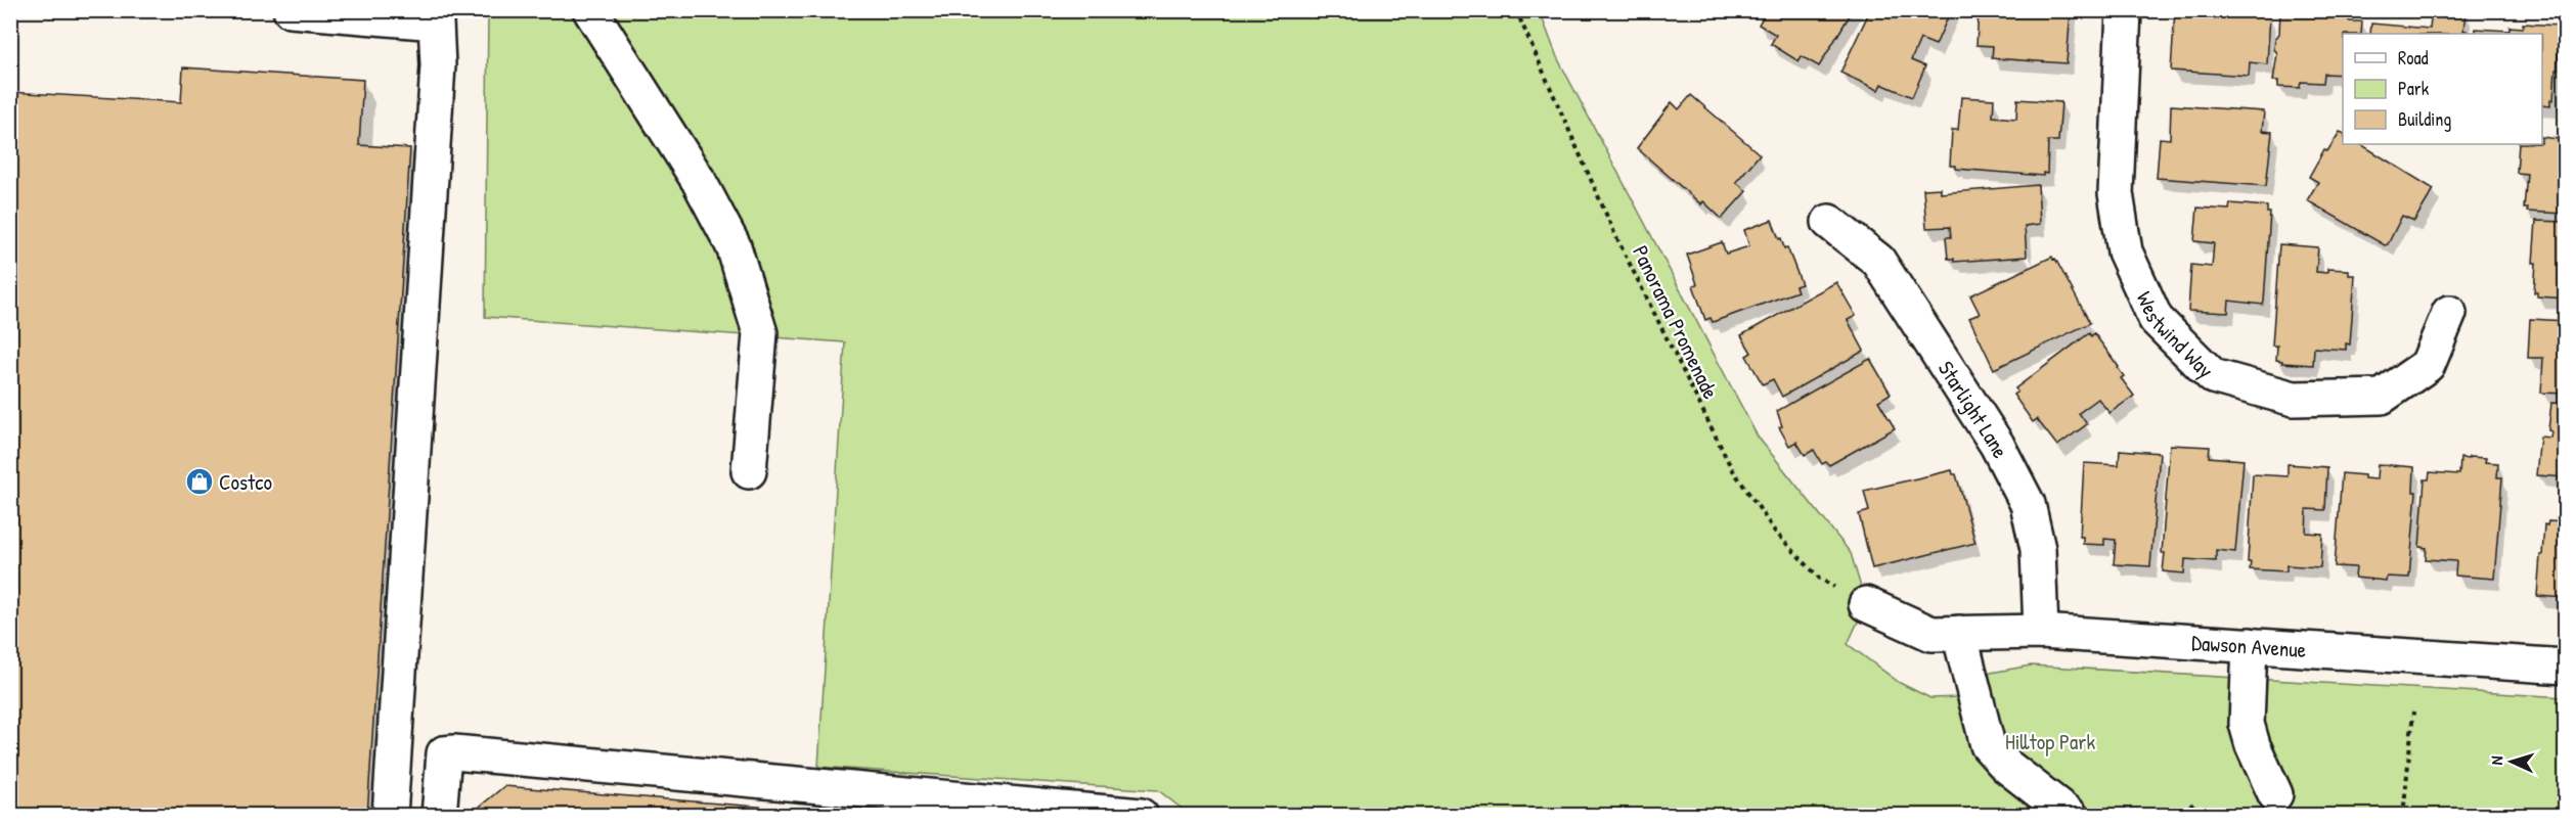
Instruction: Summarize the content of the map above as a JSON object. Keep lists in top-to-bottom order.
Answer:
{
  "streets": {
    "street": ["Westwind Way", "Starlight Lane", "Dawson Avenue"],
    "path": ["Panorama Promenade"]
  },
  "crossings": [
    ["Starlight Lane", "Dawson Avenue"]
  ],
  "parks": ["Hilltop Park"],
  "places": {
    "shop": ["Costco"]
  },
  "legend": ["Road", "Park", "Building"],
  "north": "left"
}
